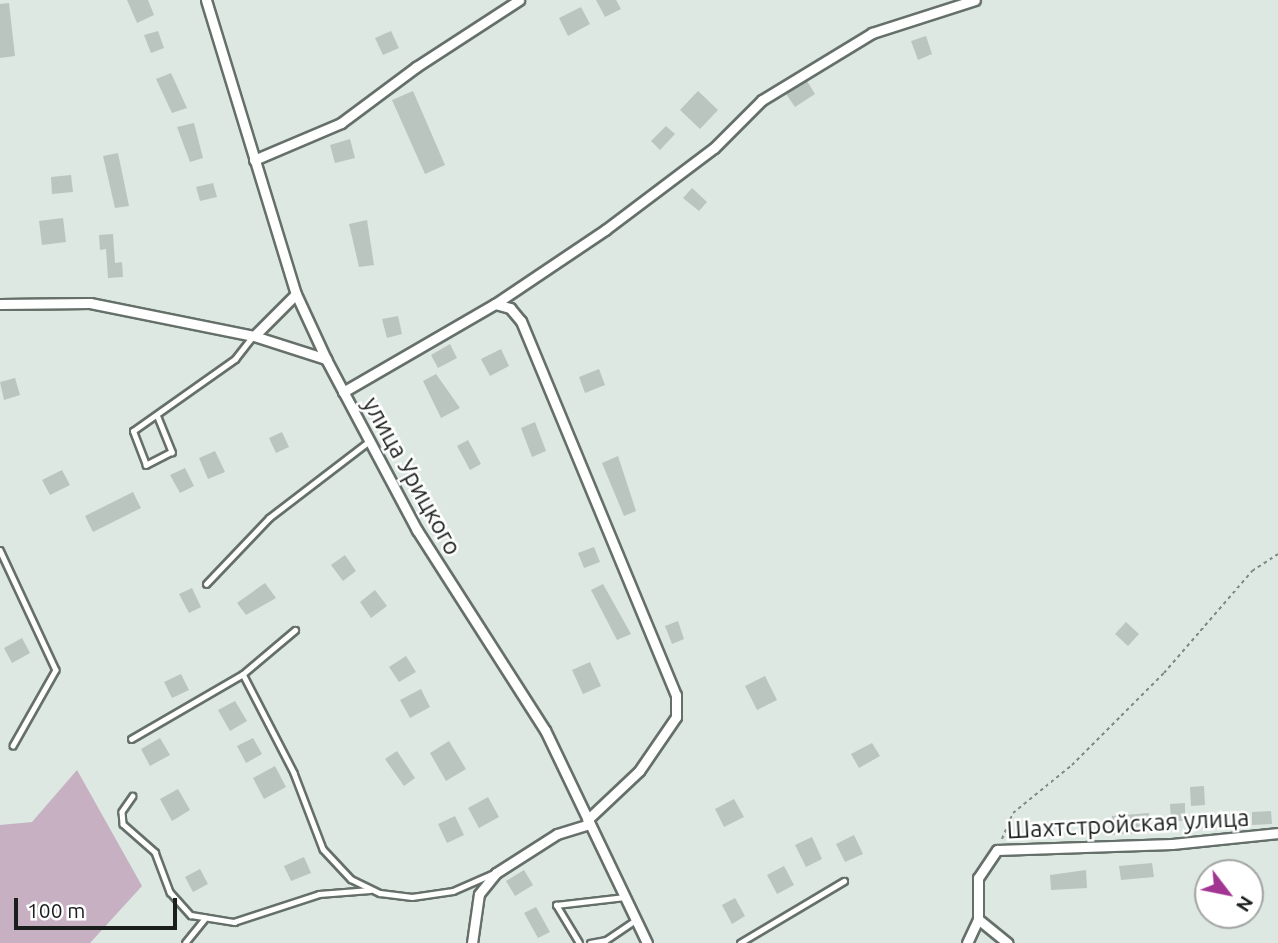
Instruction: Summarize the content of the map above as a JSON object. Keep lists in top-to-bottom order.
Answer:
{
  "streets": {
    "street": ["улица Урицкого", "Шахтстройская улица"]
  },
  "scale_bar": "100 m",
  "north": "bottom right"
}
